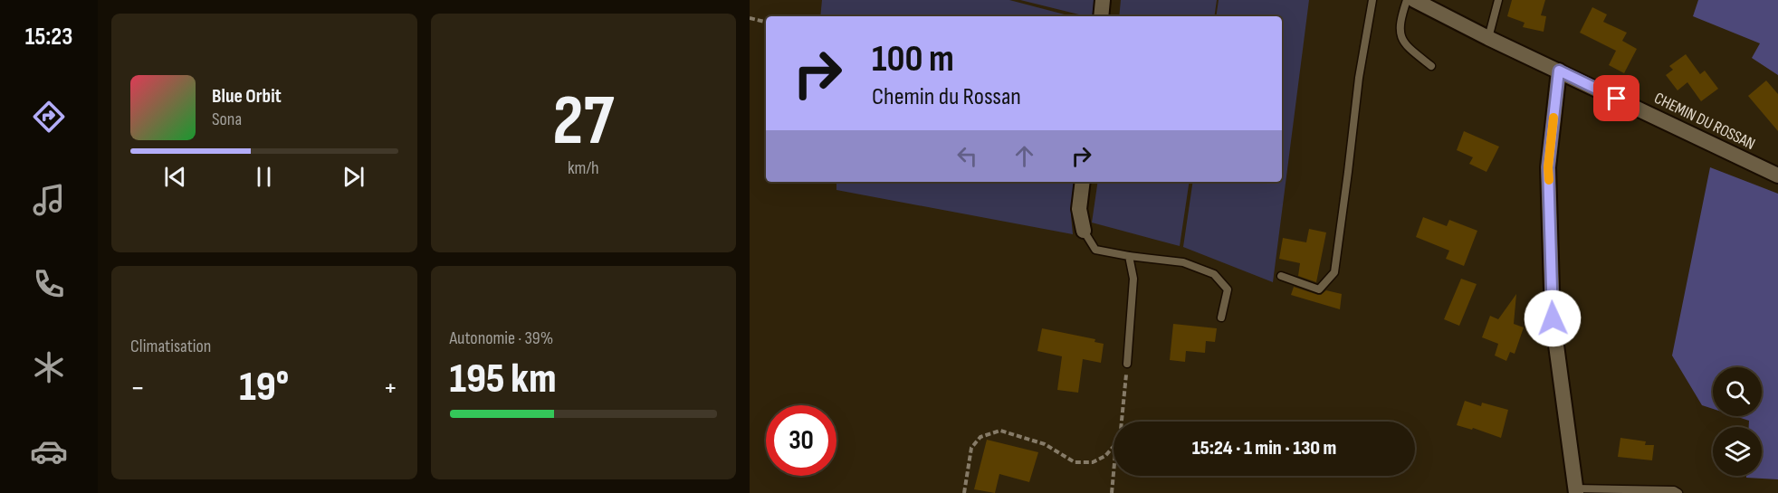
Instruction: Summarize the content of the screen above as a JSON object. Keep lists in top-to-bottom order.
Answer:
{
  "streets": {
    "street": ["CHEMIN DU ROSSAN"]
  },
  "page": {
    "tabs": "15:23",
    "tile": [
      ["27", "km/h"],
      "Climatisation",
      ["Autonomie · 39%", "195 km"]
    ],
    "turn": ["100 m", "Chemin du Rossan"],
    "song": ["Blue Orbit", "Sona"],
    "heat": ["−", "19°", "+"],
    "limit": "30",
    "trip": "15:24 · 1 min · 130 m"
  }
}
